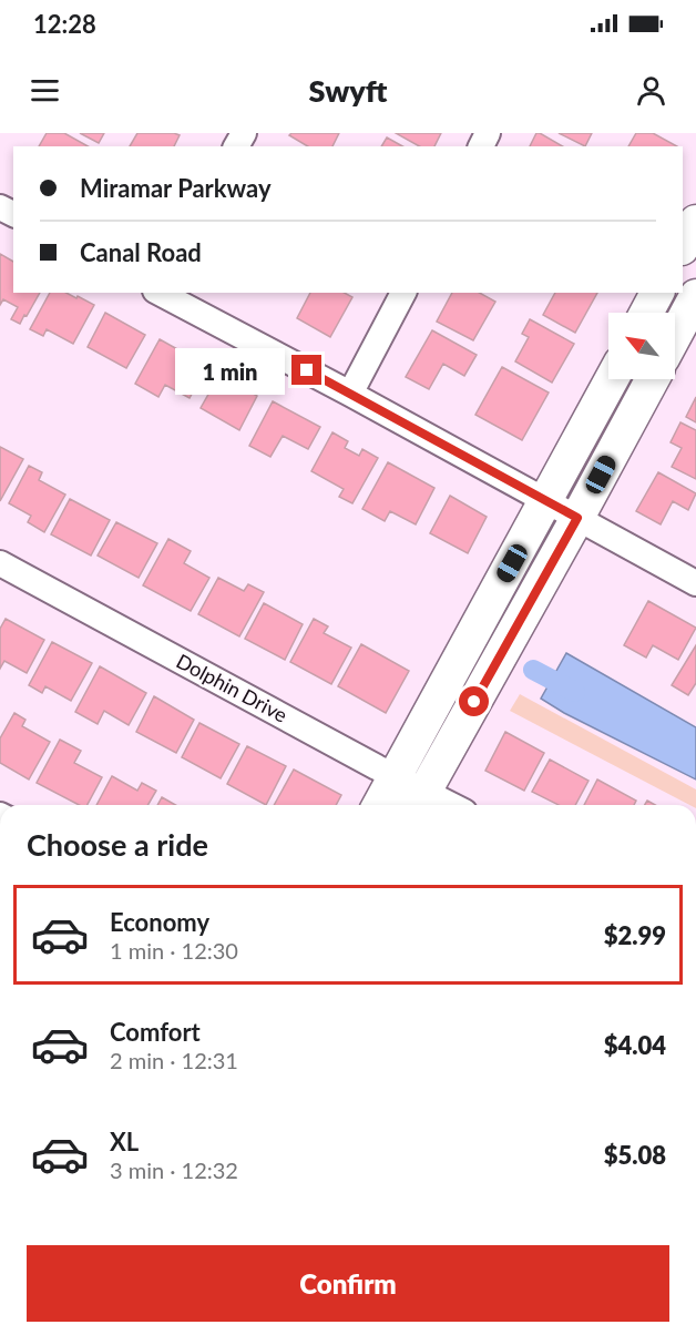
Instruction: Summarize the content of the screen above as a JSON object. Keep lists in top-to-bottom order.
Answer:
{
  "streets": {
    "street": ["Dolphin Drive"]
  },
  "north": "top left",
  "page": {
    "status": "12:28",
    "header": "Swyft",
    "banner": ["Miramar Parkway", "Canal Road"],
    "bubble": "1 min",
    "heading": "Choose a ride",
    "list": [
      {
        "name": "Economy",
        "note": "1 min · 12:30",
        "value": "$2.99"
      },
      {
        "name": "Comfort",
        "note": "2 min · 12:31",
        "value": "$4.04"
      },
      {
        "name": "XL",
        "note": "3 min · 12:32",
        "value": "$5.08"
      }
    ],
    "buttons": "Confirm"
  }
}
